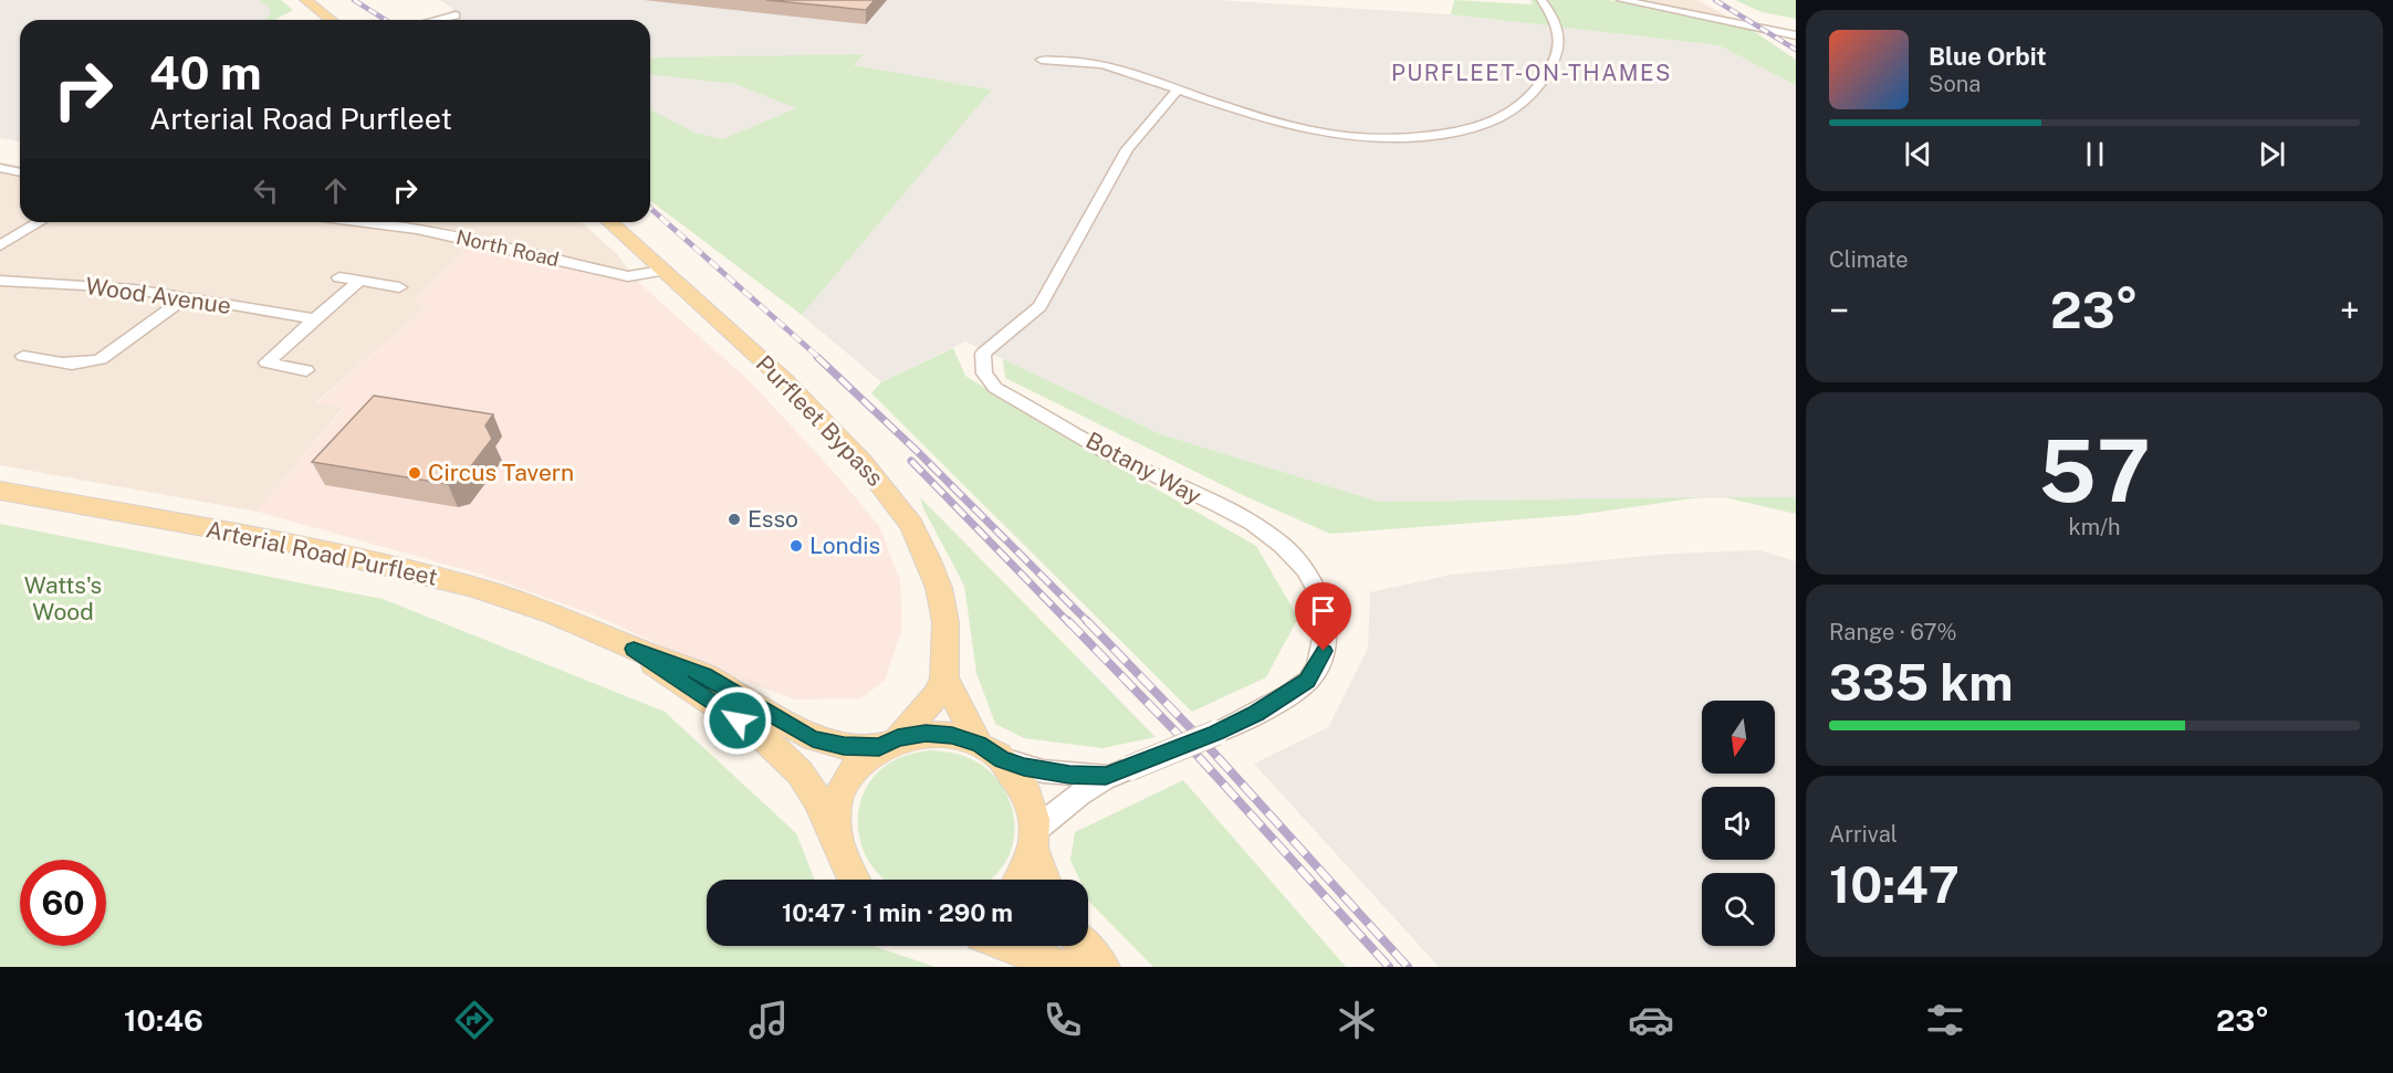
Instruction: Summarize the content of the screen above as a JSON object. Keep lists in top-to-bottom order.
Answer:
{
  "streets": {
    "main road": ["Purfleet Bypass", "Arterial Road Purfleet"],
    "street": ["North Road", "Wood Avenue", "Botany Way"]
  },
  "crossings": [
    ["North Road", "Purfleet Bypass"],
    ["Purfleet Bypass", "Botany Way"],
    ["Purfleet Bypass", "Arterial Road Purfleet"],
    ["Botany Way", "Arterial Road Purfleet"]
  ],
  "districts": ["PURFLEET-ON-THAMES"],
  "parks": ["Watts's Wood"],
  "places": ["Circus Tavern", "Esso", "Londis"],
  "north": "bottom",
  "page": {
    "turn": ["40 m", "Arterial Road Purfleet"],
    "song": ["Blue Orbit", "Sona"],
    "tile": [
      "Climate",
      ["57", "km/h"],
      ["Range · 67%", "335 km"],
      ["Arrival", "10:47"]
    ],
    "heat": ["−", "23°", "+"],
    "limit": "60",
    "trip": "10:47 · 1 min · 290 m",
    "tabs": ["10:46", "23°"]
  }
}
